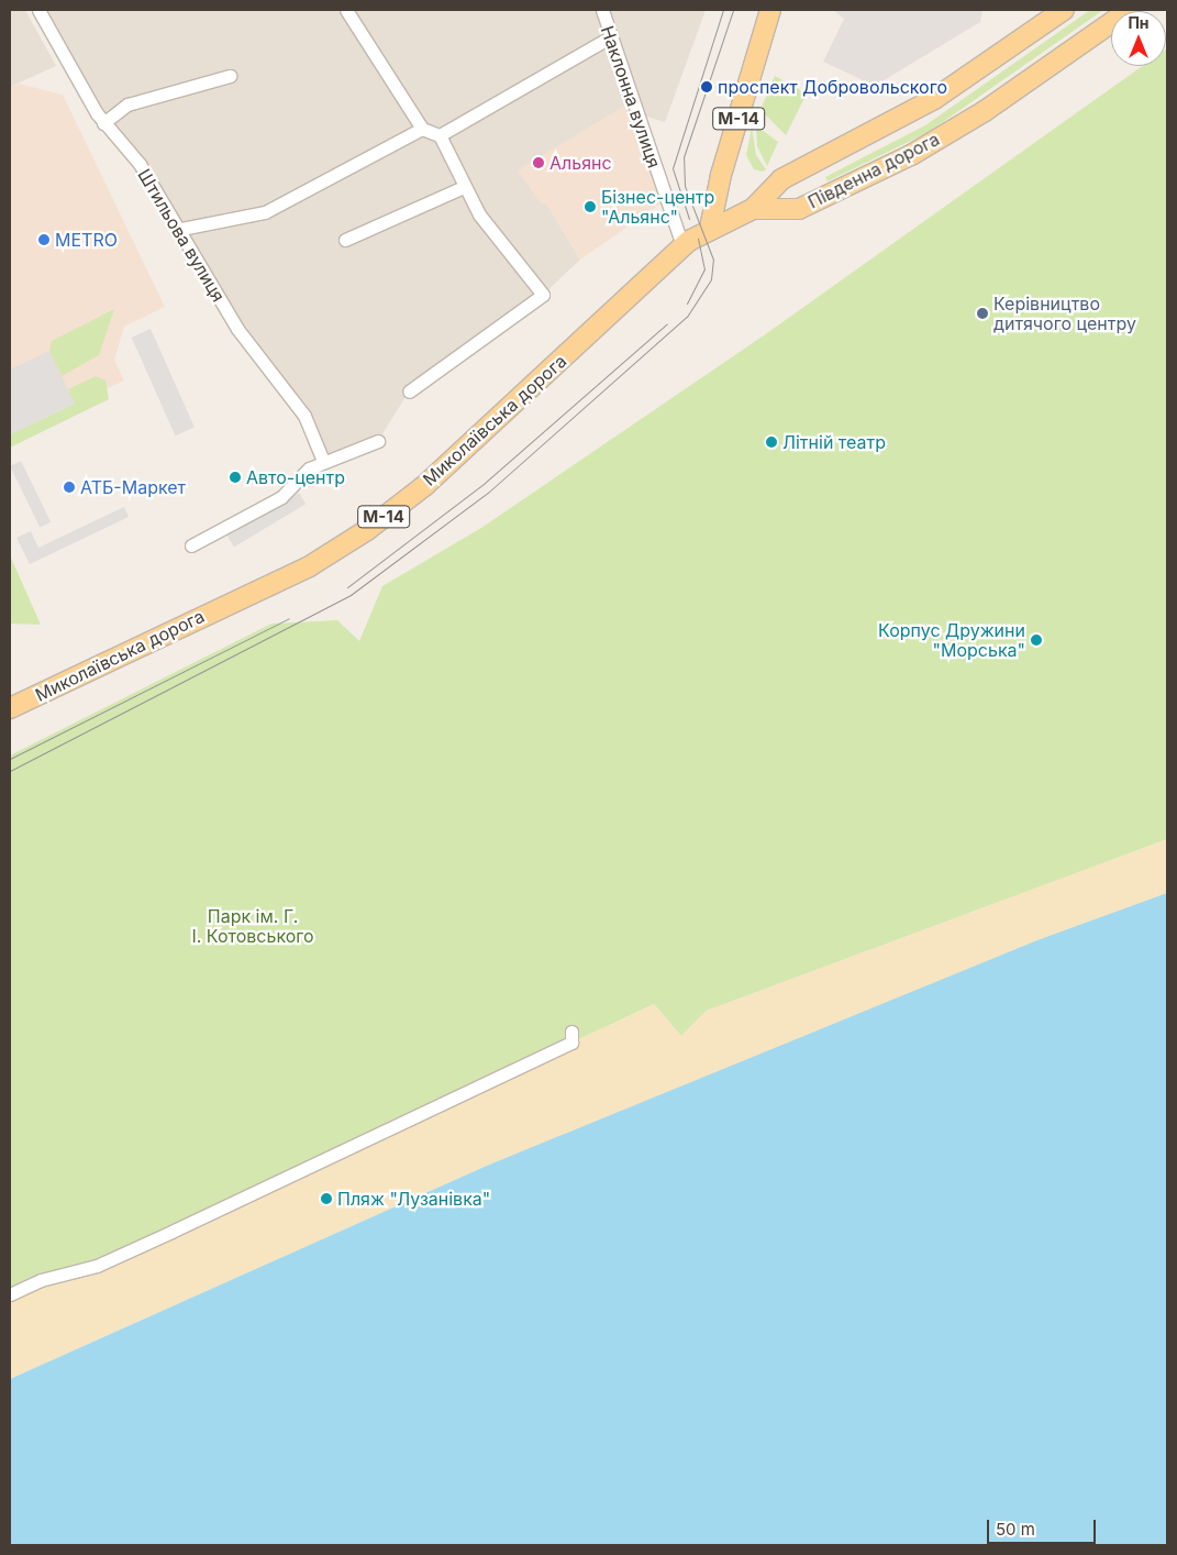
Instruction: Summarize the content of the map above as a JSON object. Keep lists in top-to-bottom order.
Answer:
{
  "streets": {
    "main road": ["М-14", "Південна дорога", "Миколаївська дорога"],
    "street": ["Наклонна вулиця", "Штильова вулиця"]
  },
  "crossings": [
    ["Наклонна вулиця", "Миколаївська дорога"],
    ["М-14", "Миколаївська дорога"],
    ["Південна дорога", "Миколаївська дорога"]
  ],
  "parks": ["Парк ім. Г. І. Котовського"],
  "places": [
    "проспект Добровольского",
    "Альянс",
    "Бізнес-центр \"Альянс\"",
    "METRO",
    "Керівництво дитячого центру",
    "Літній театр",
    "Авто-центр",
    "АТБ-Маркет",
    "Корпус Дружини \"Морська\"",
    "Пляж \"Лузанівка\""
  ],
  "scale_bar": "50 m",
  "north": "top"
}
